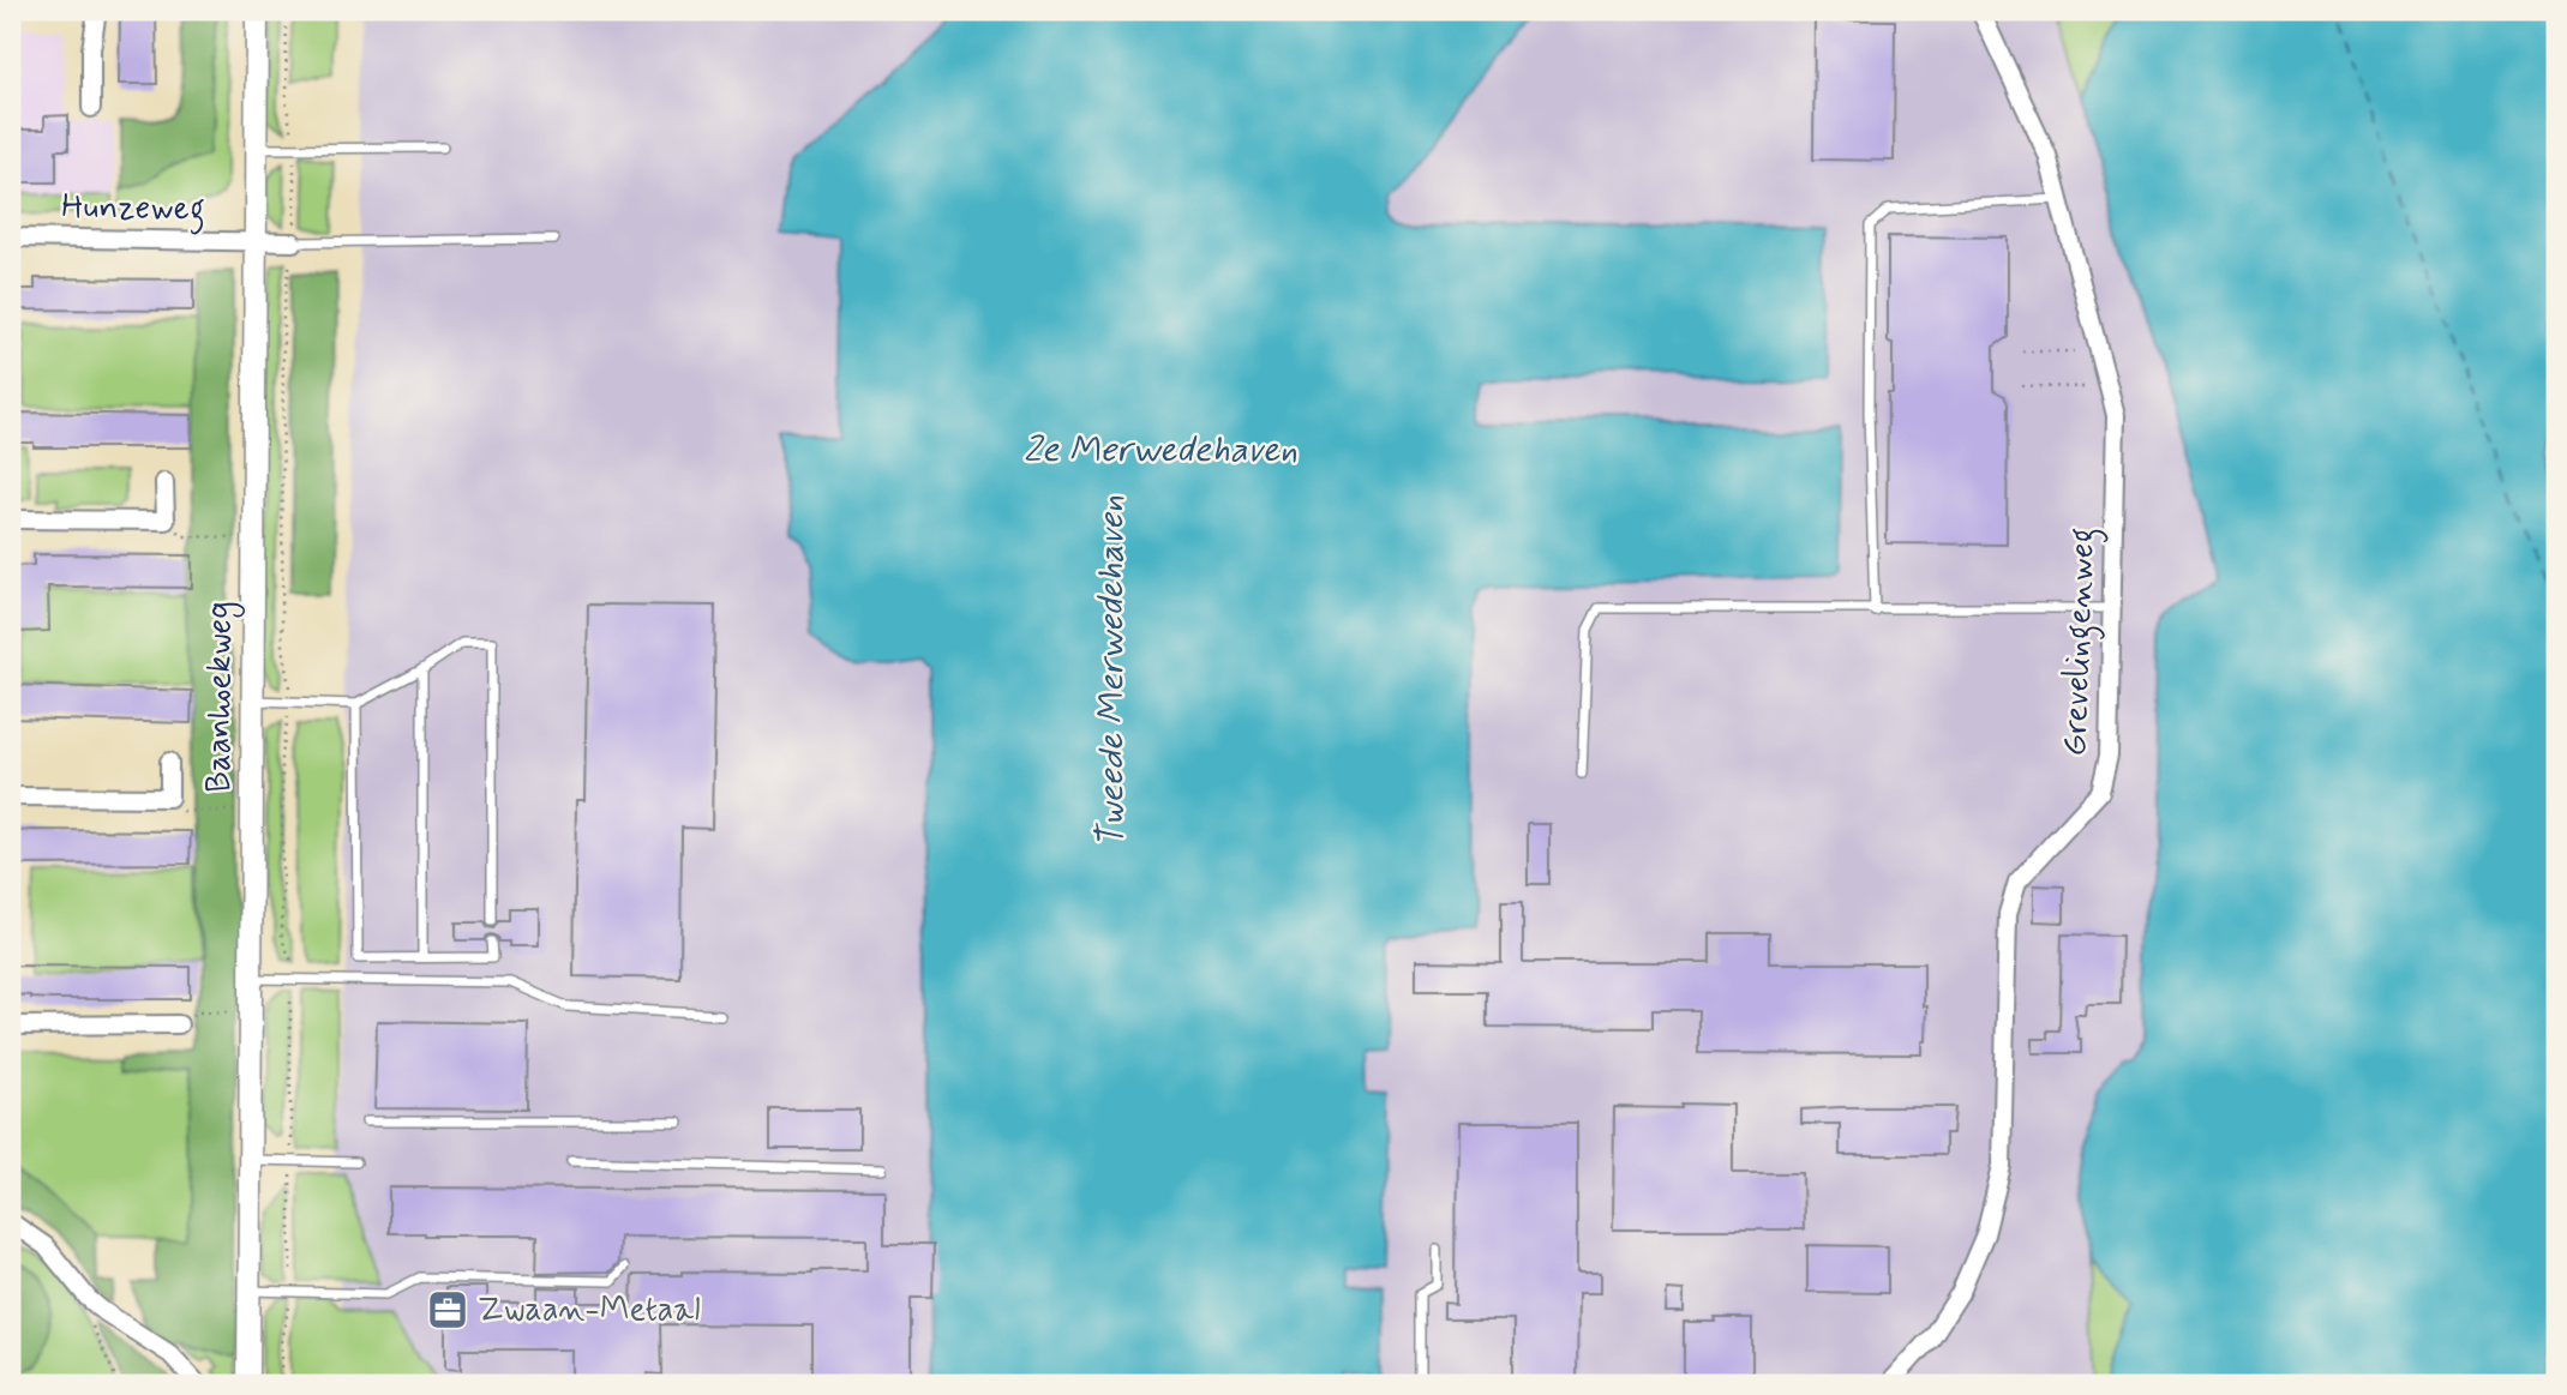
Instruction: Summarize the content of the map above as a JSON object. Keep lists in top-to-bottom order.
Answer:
{
  "streets": {
    "street": ["Hunzeweg", "Grevelingenweg", "Baanhoekweg"]
  },
  "crossings": [
    ["Hunzeweg", "Baanhoekweg"]
  ],
  "water": ["2e Merwedehaven", "Tweede Merwedehaven"],
  "places": {
    "office": ["Zwaan-Metaal"]
  }
}
